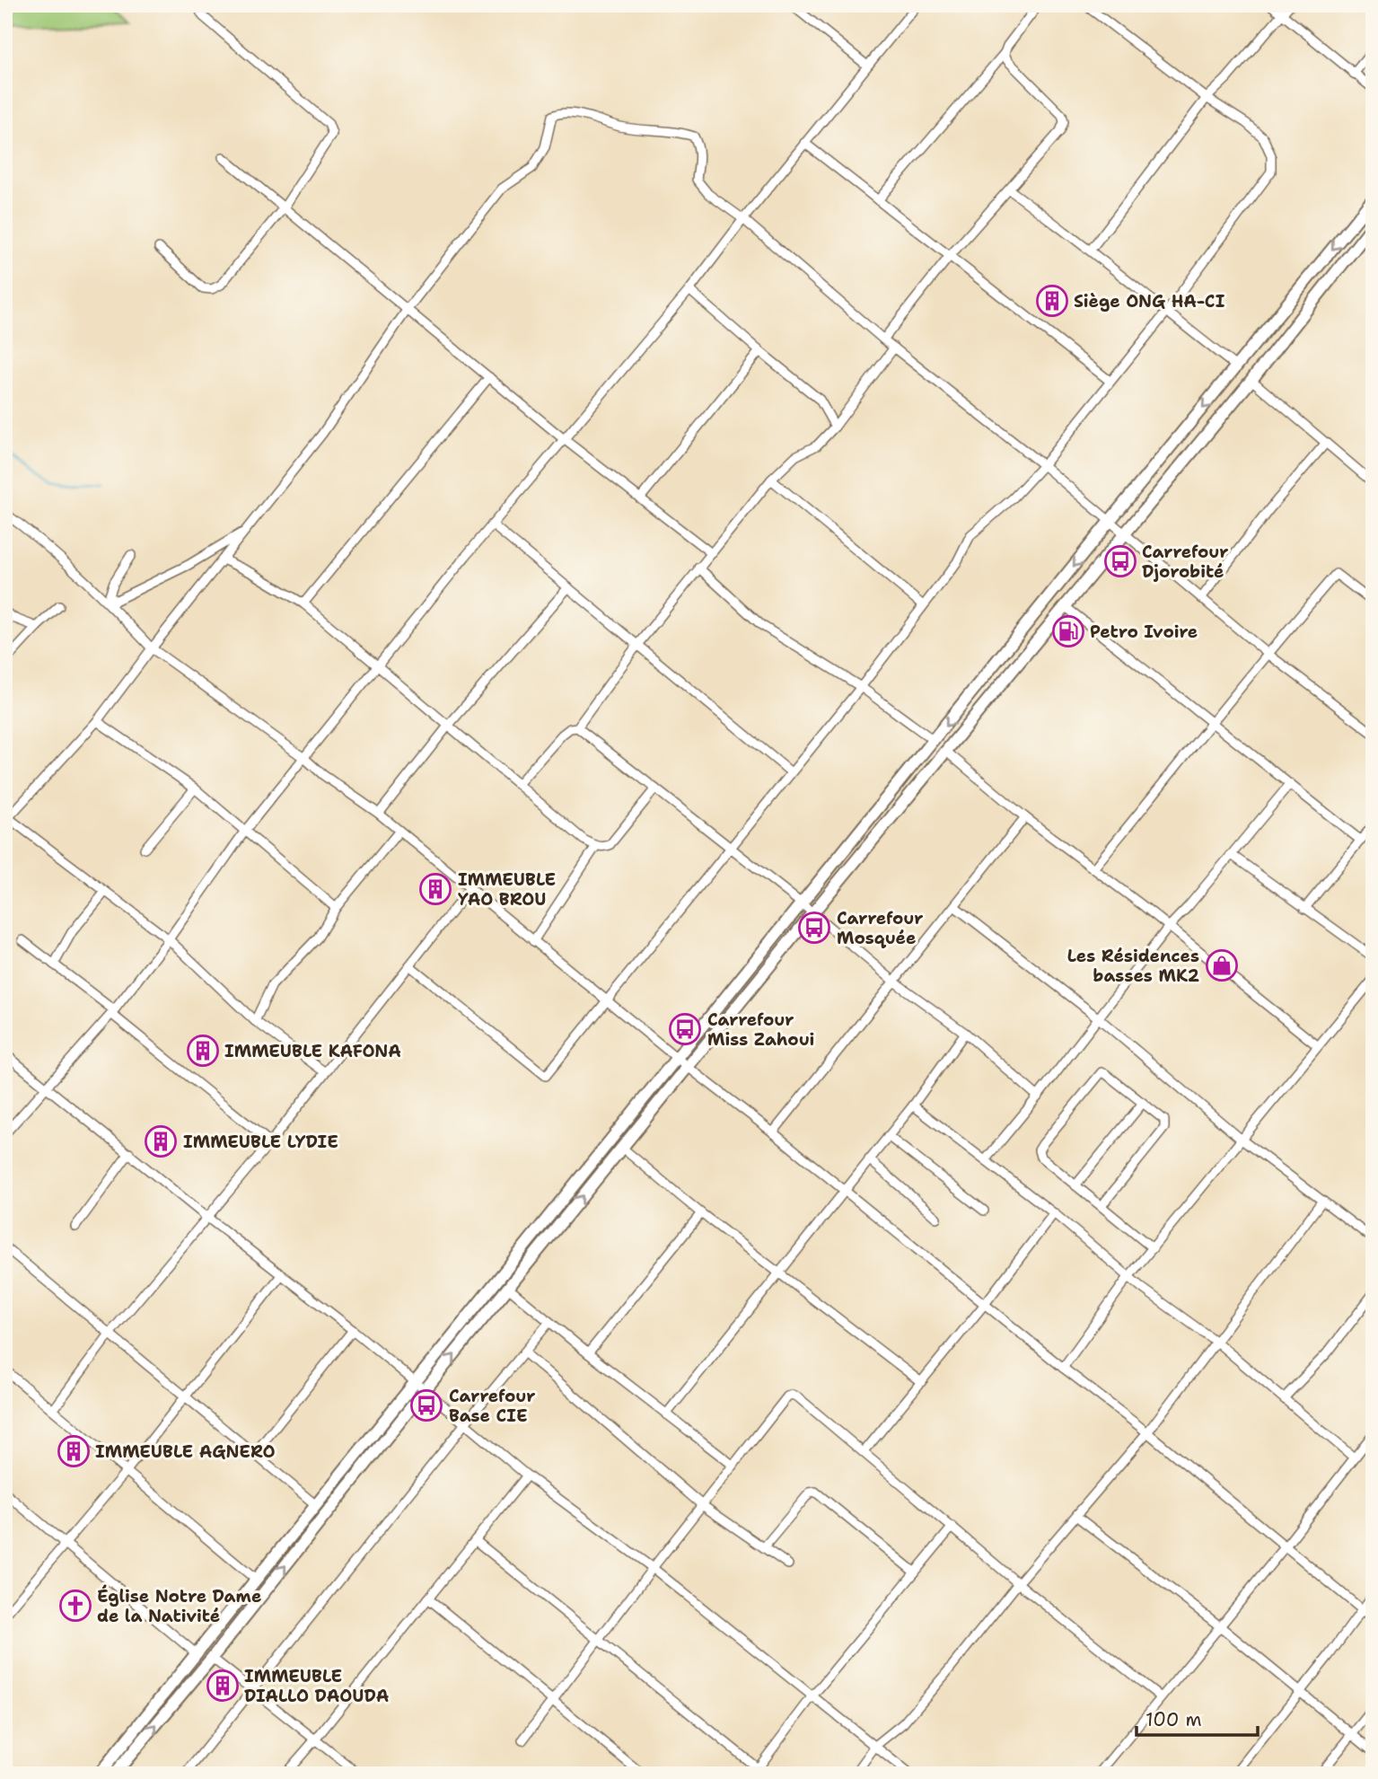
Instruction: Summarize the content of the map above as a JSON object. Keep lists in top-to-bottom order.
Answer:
{
  "places": {
    "building": [
      "Siège ONG HA-CI",
      "IMMEUBLE YAO BROU",
      "IMMEUBLE KAFONA",
      "IMMEUBLE LYDIE",
      "IMMEUBLE AGNERO",
      "IMMEUBLE DIALLO DAOUDA"
    ],
    "bus stop": [
      "Carrefour Djorobité",
      "Carrefour Mosquée",
      "Carrefour Miss Zahoui",
      "Carrefour Base CIE"
    ],
    "fuel station": ["Petro Ivoire"],
    "shop": ["Les Résidences basses MK2"],
    "church": ["Église Notre Dame de la Nativité"]
  },
  "scale_bar": "100 m"
}
